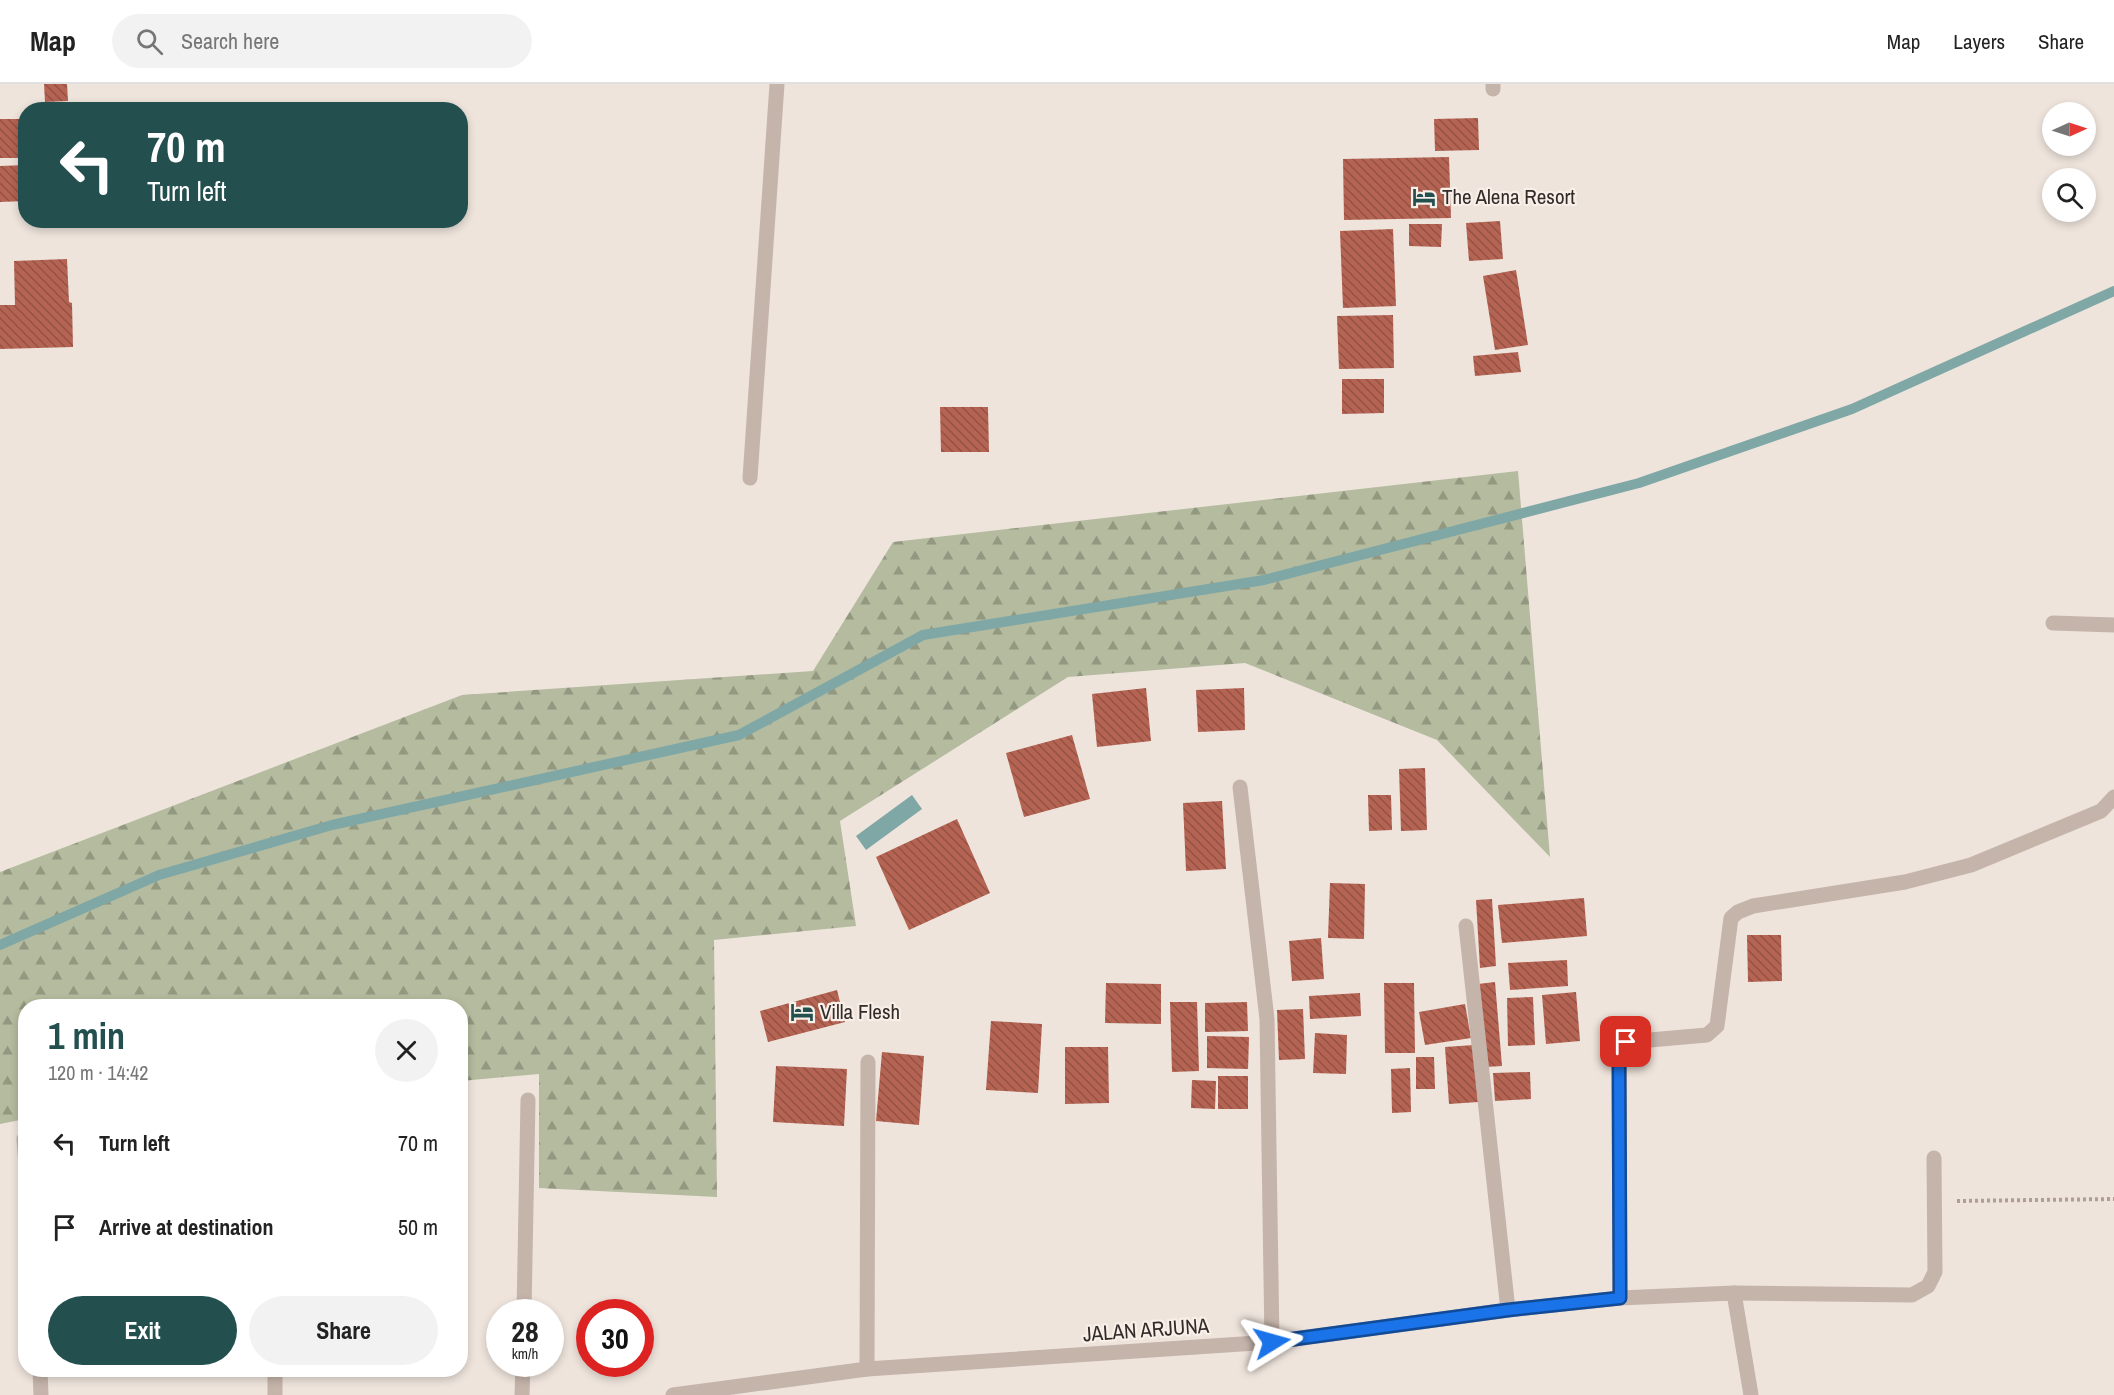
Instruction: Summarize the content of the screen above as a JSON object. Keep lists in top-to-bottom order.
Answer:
{
  "streets": {
    "street": ["JALAN ARJUNA"]
  },
  "places": {
    "hotel": ["The Alena Resort", "Villa Flesh"]
  },
  "north": "right",
  "page": {
    "header": "Map",
    "search": "Search here",
    "nav": ["Map", "Layers", "Share"],
    "turn": ["70 m", "Turn left"],
    "heading": ["1 min", "120 m · 14:42"],
    "list": [
      {
        "name": "Turn left",
        "value": "70 m"
      },
      {
        "name": "Arrive at destination",
        "value": "50 m"
      }
    ],
    "buttons": ["Exit", "Share"],
    "speed": "28 km/h",
    "limit": "30"
  }
}
